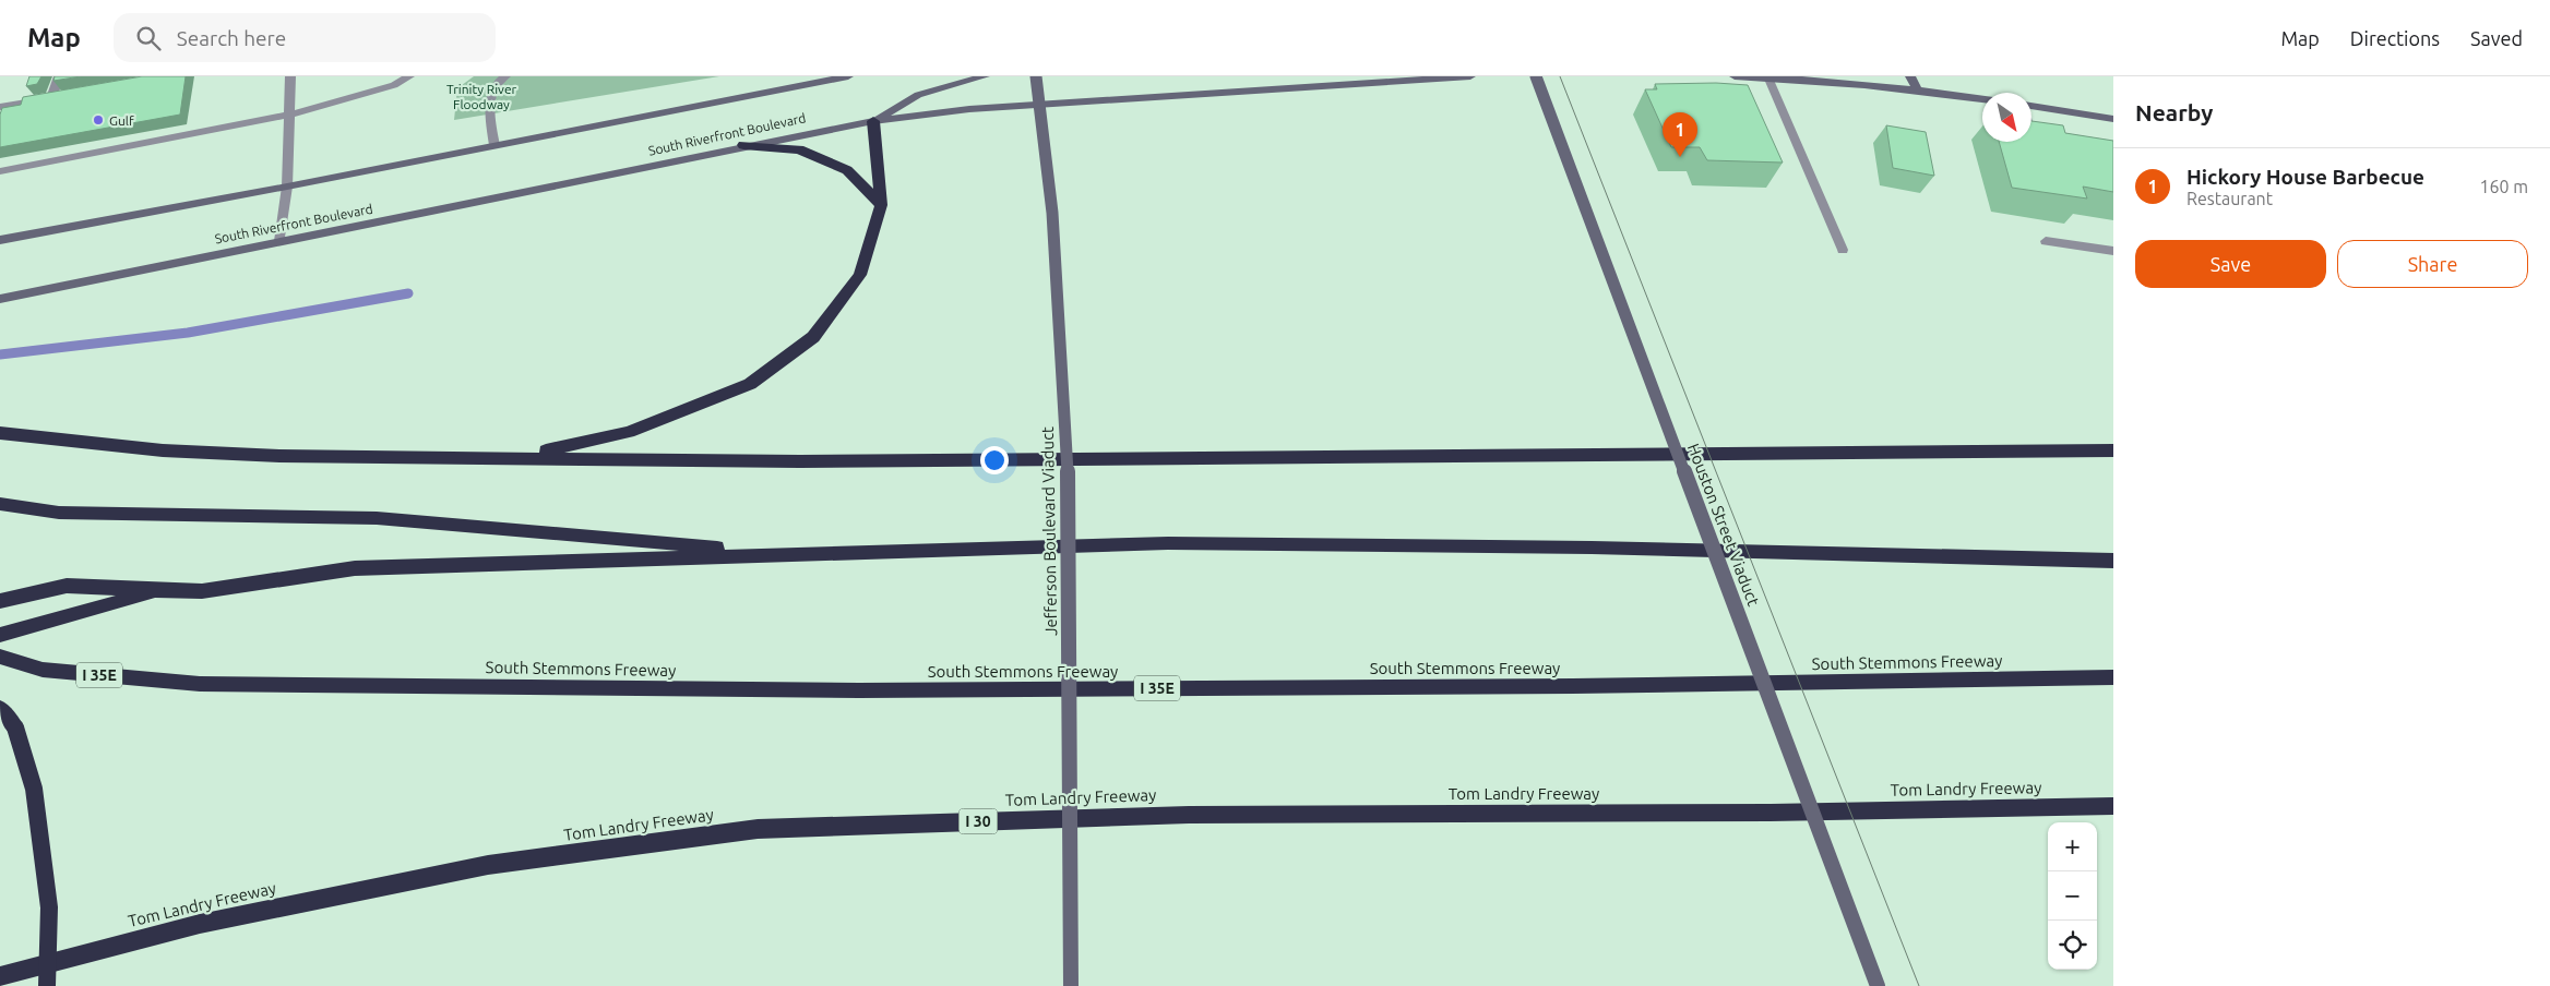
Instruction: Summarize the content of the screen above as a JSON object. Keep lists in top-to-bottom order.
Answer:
{
  "streets": {
    "highway": [
      "South Stemmons Freeway",
      "I 35E",
      "Tom Landry Freeway",
      "I 30"
    ],
    "main road": ["South Riverfront Boulevard", "Houston Street Viaduct", "Jefferson Boulevard Viaduct"]
  },
  "parks": ["Trinity River Floodway"],
  "places": ["Gulf"],
  "north": "bottom right",
  "page": {
    "header": "Map",
    "search": "Search here",
    "nav": ["Map", "Directions", "Saved"],
    "heading": "Nearby",
    "pins": "1",
    "list": [
      {
        "mark": "1",
        "name": "Hickory House Barbecue",
        "note": "Restaurant",
        "value": "160 m"
      }
    ],
    "buttons": ["Save", "Share"],
    "map_buttons": ["+", "−"]
  }
}
